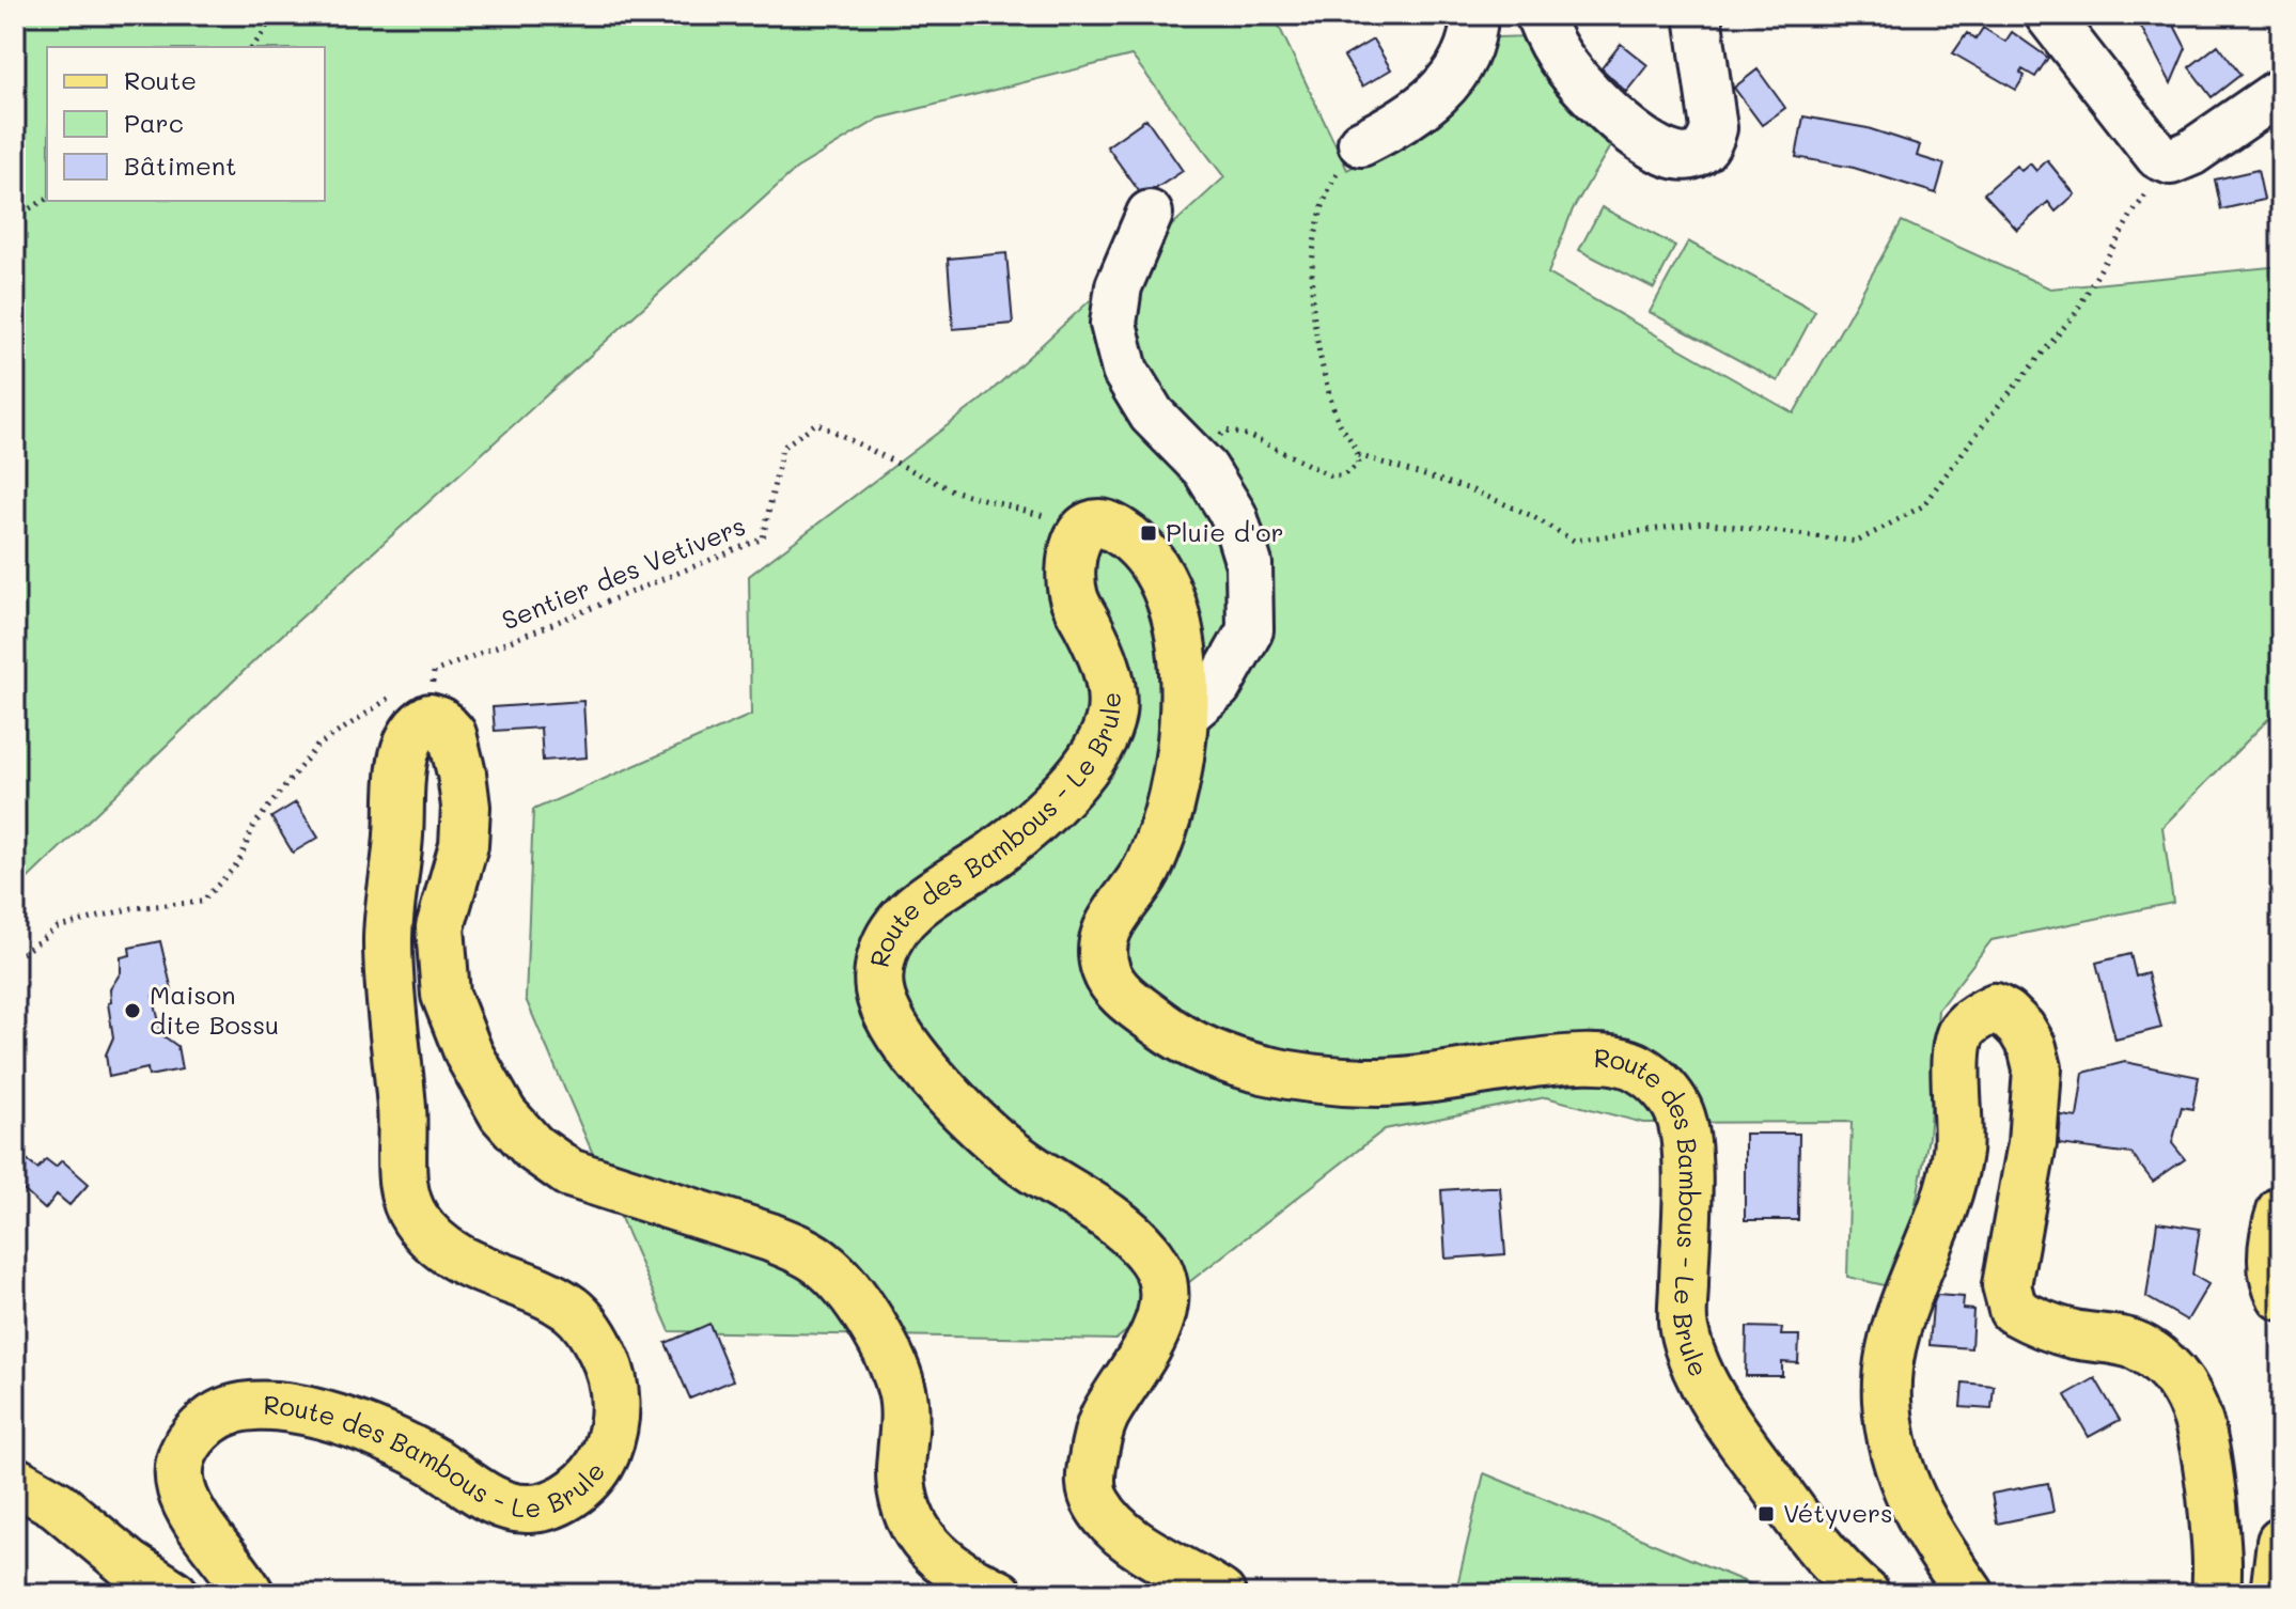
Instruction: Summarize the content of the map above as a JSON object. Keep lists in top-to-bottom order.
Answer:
{
  "streets": {
    "main road": ["Route des Bambous - Le Brule"],
    "path": ["Sentier des Vetivers"]
  },
  "crossings": [
    ["Sentier des Vetivers", "Route des Bambous - Le Brule"]
  ],
  "places": {
    "transit": ["Pluie d'or", "Vétyvers"],
    "other": ["Maison dite Bossu"]
  },
  "legend": ["Route", "Parc", "Bâtiment"]
}
